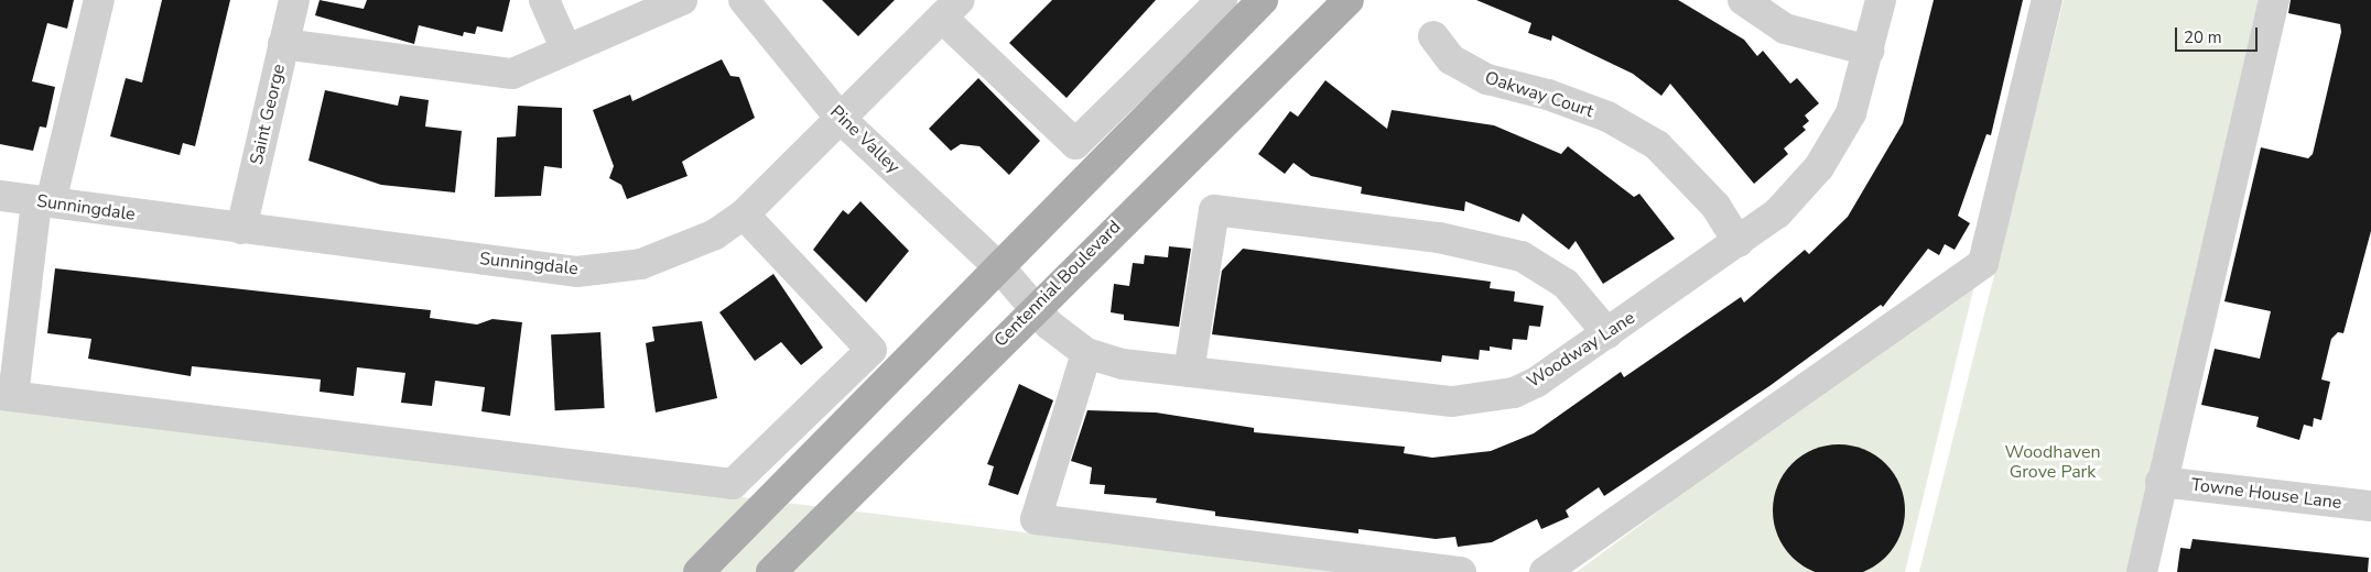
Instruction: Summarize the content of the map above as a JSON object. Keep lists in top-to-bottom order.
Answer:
{
  "streets": {
    "main road": ["Centennial Boulevard"],
    "street": [
      "Oakway Court",
      "Saint George",
      "Pine Valley",
      "Sunningdale",
      "Woodway Lane",
      "Towne House Lane"
    ]
  },
  "crossings": [
    ["Oakway Court", "Woodway Lane"],
    ["Saint George", "Sunningdale"],
    ["Pine Valley", "Sunningdale"],
    ["Pine Valley", "Centennial Boulevard"],
    ["Pine Valley", "Woodway Lane"],
    ["Centennial Boulevard", "Woodway Lane"]
  ],
  "parks": ["Woodhaven Grove Park"],
  "scale_bar": "20 m"
}
